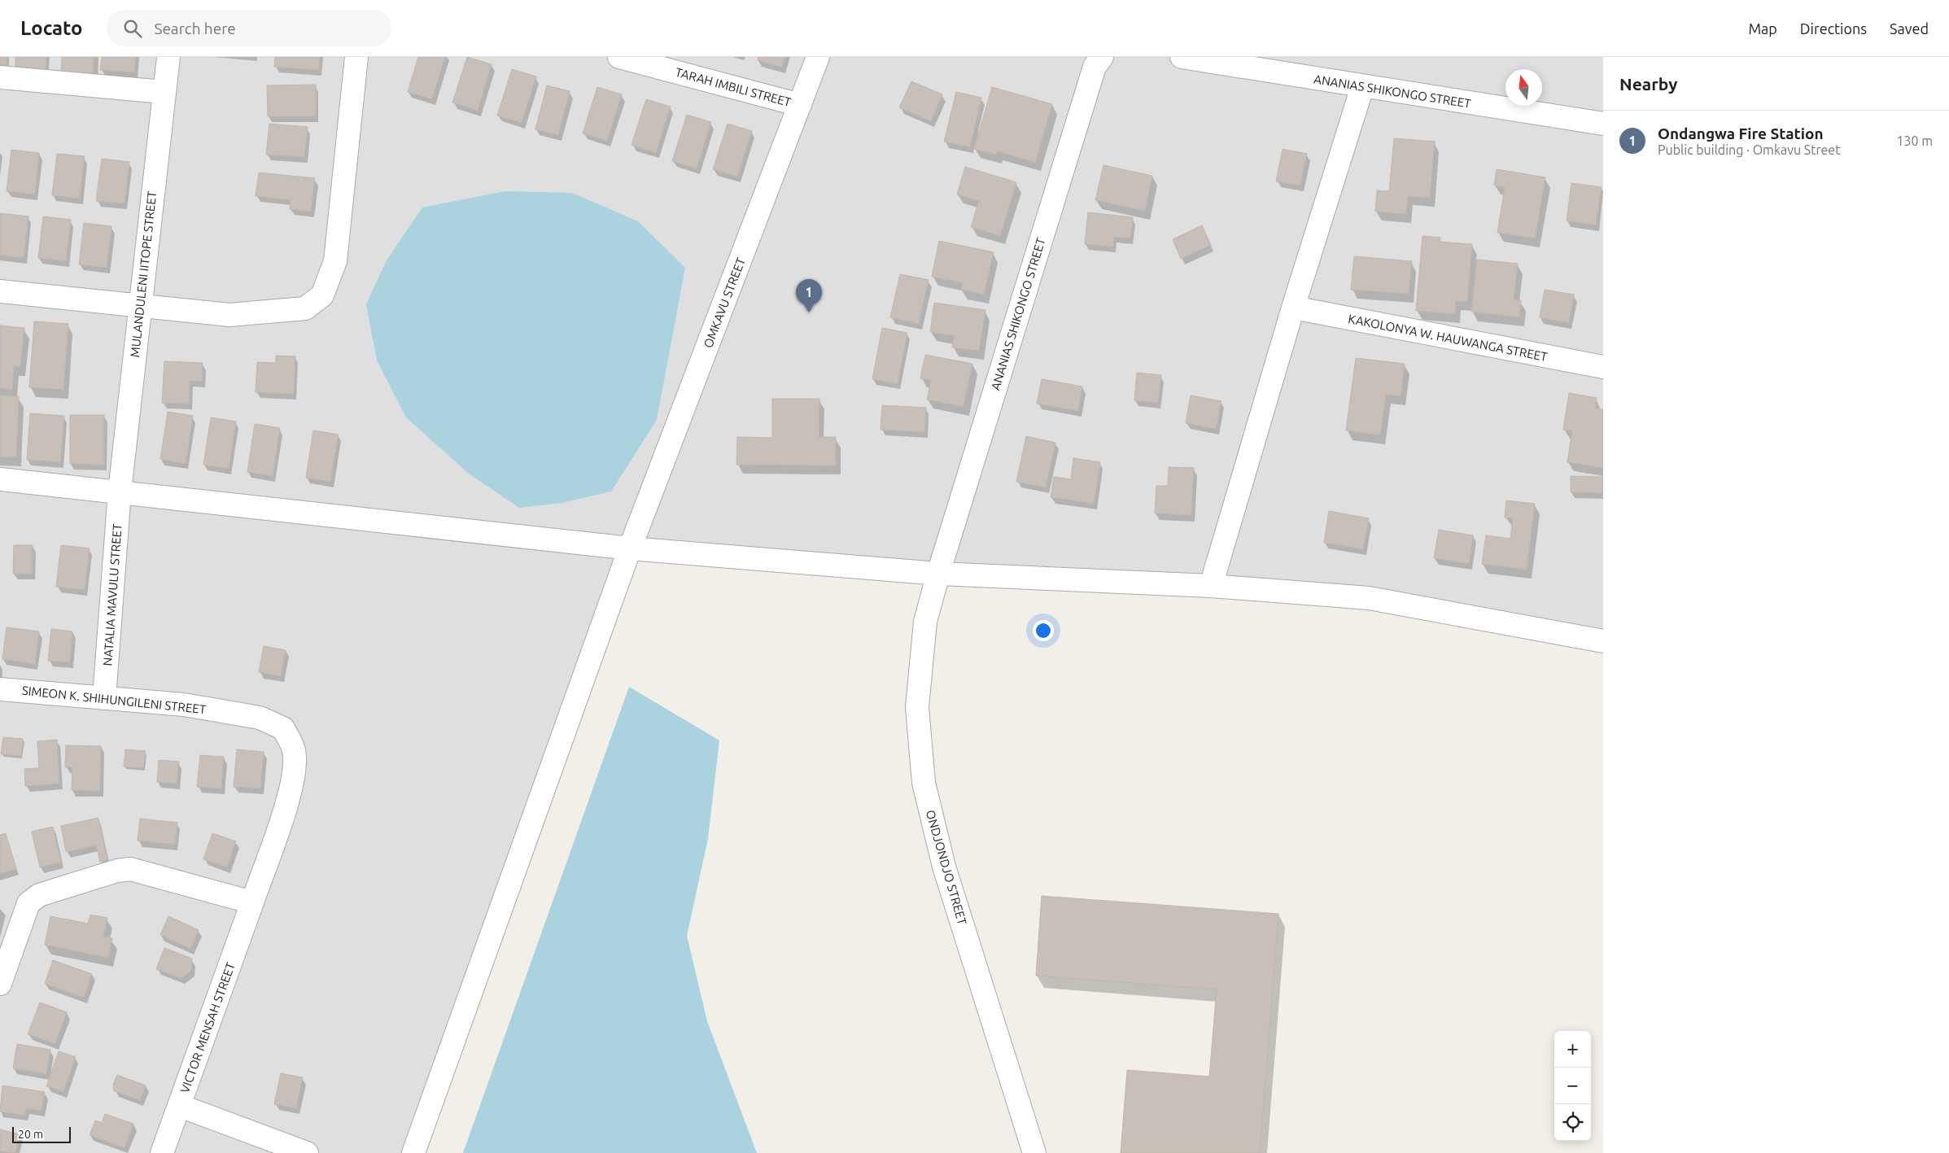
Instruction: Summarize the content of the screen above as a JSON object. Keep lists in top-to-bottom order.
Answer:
{
  "streets": {
    "street": [
      "TARAH IMBILI STREET",
      "ANANIAS SHIKONGO STREET",
      "MULANDULENI IITOPE STREET",
      "OMKAVU STREET",
      "KAKOLONYA W. HAUWANGA STREET",
      "NATALIA MAVULU STREET",
      "SIMEON K. SHIHUNGILENI STREET",
      "ONDJONDJO STREET",
      "VICTOR MENSAH STREET"
    ]
  },
  "crossings": [
    ["TARAH IMBILI STREET", "OMKAVU STREET"],
    ["ANANIAS SHIKONGO STREET", "ONDJONDJO STREET"],
    ["MULANDULENI IITOPE STREET", "NATALIA MAVULU STREET"],
    ["NATALIA MAVULU STREET", "SIMEON K. SHIHUNGILENI STREET"],
    ["SIMEON K. SHIHUNGILENI STREET", "VICTOR MENSAH STREET"]
  ],
  "scale_bar": "20 m",
  "north": "top",
  "page": {
    "header": "Locato",
    "search": "Search here",
    "nav": ["Map", "Directions", "Saved"],
    "heading": "Nearby",
    "list": [
      {
        "mark": "1",
        "name": "Ondangwa Fire Station",
        "note": "Public building · Omkavu Street",
        "value": "130 m"
      }
    ],
    "pins": "1",
    "map_buttons": ["+", "−"],
    "scale": "20 m"
  }
}
